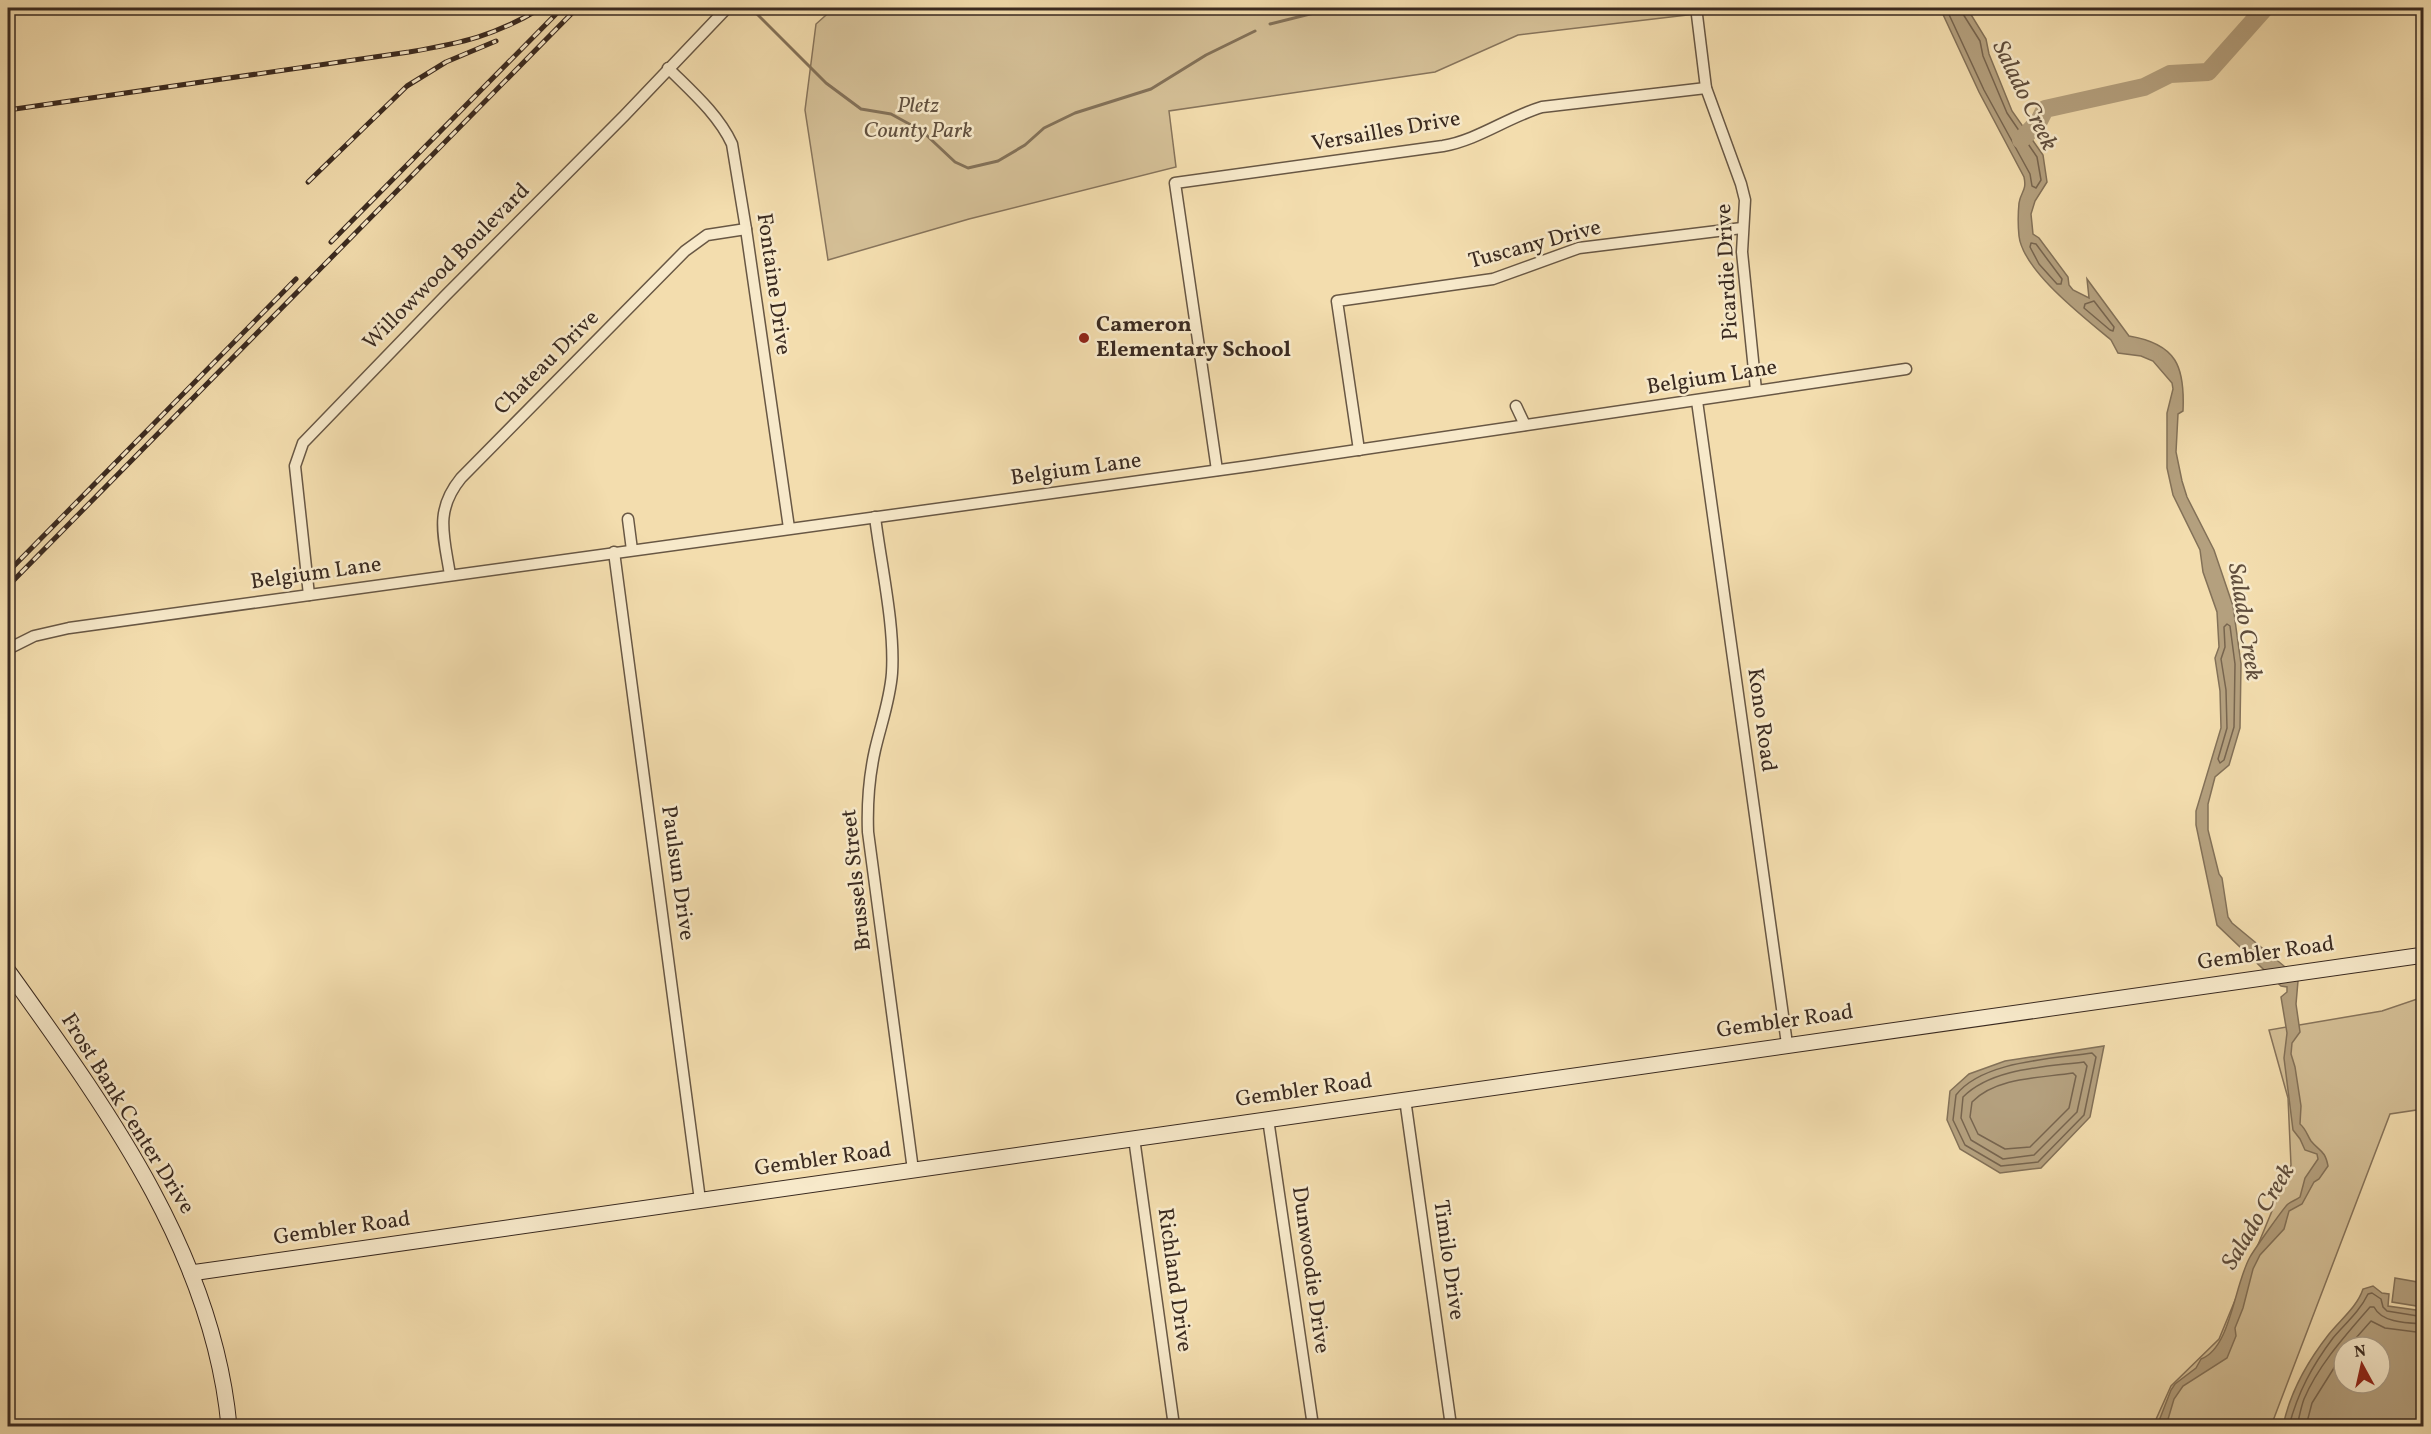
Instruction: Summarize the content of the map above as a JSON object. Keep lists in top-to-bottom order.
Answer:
{
  "streets": {
    "main road": ["Gembler Road", "Frost Bank Center Drive"],
    "street": [
      "Versailles Drive",
      "Tuscany Drive",
      "Willowwood Boulevard",
      "Picardie Drive",
      "Fontaine Drive",
      "Chateau Drive",
      "Belgium Lane",
      "Kono Road",
      "Paulsun Drive",
      "Brussels Street",
      "Timilo Drive",
      "Dunwoodie Drive",
      "Richland Drive"
    ]
  },
  "crossings": [
    ["Versailles Drive", "Picardie Drive"],
    ["Versailles Drive", "Belgium Lane"],
    ["Tuscany Drive", "Picardie Drive"],
    ["Tuscany Drive", "Belgium Lane"],
    ["Willowwood Boulevard", "Fontaine Drive"],
    ["Willowwood Boulevard", "Belgium Lane"],
    ["Picardie Drive", "Belgium Lane"],
    ["Fontaine Drive", "Chateau Drive"],
    ["Fontaine Drive", "Belgium Lane"],
    ["Chateau Drive", "Belgium Lane"],
    ["Belgium Lane", "Kono Road"],
    ["Belgium Lane", "Paulsun Drive"],
    ["Belgium Lane", "Brussels Street"],
    ["Kono Road", "Gembler Road"],
    ["Paulsun Drive", "Gembler Road"],
    ["Brussels Street", "Gembler Road"],
    ["Gembler Road", "Frost Bank Center Drive"],
    ["Gembler Road", "Timilo Drive"],
    ["Gembler Road", "Dunwoodie Drive"],
    ["Gembler Road", "Richland Drive"]
  ],
  "water": ["Salado Creek"],
  "parks": ["Pletz County Park"],
  "places": ["Cameron Elementary School"],
  "north": "top"
}
